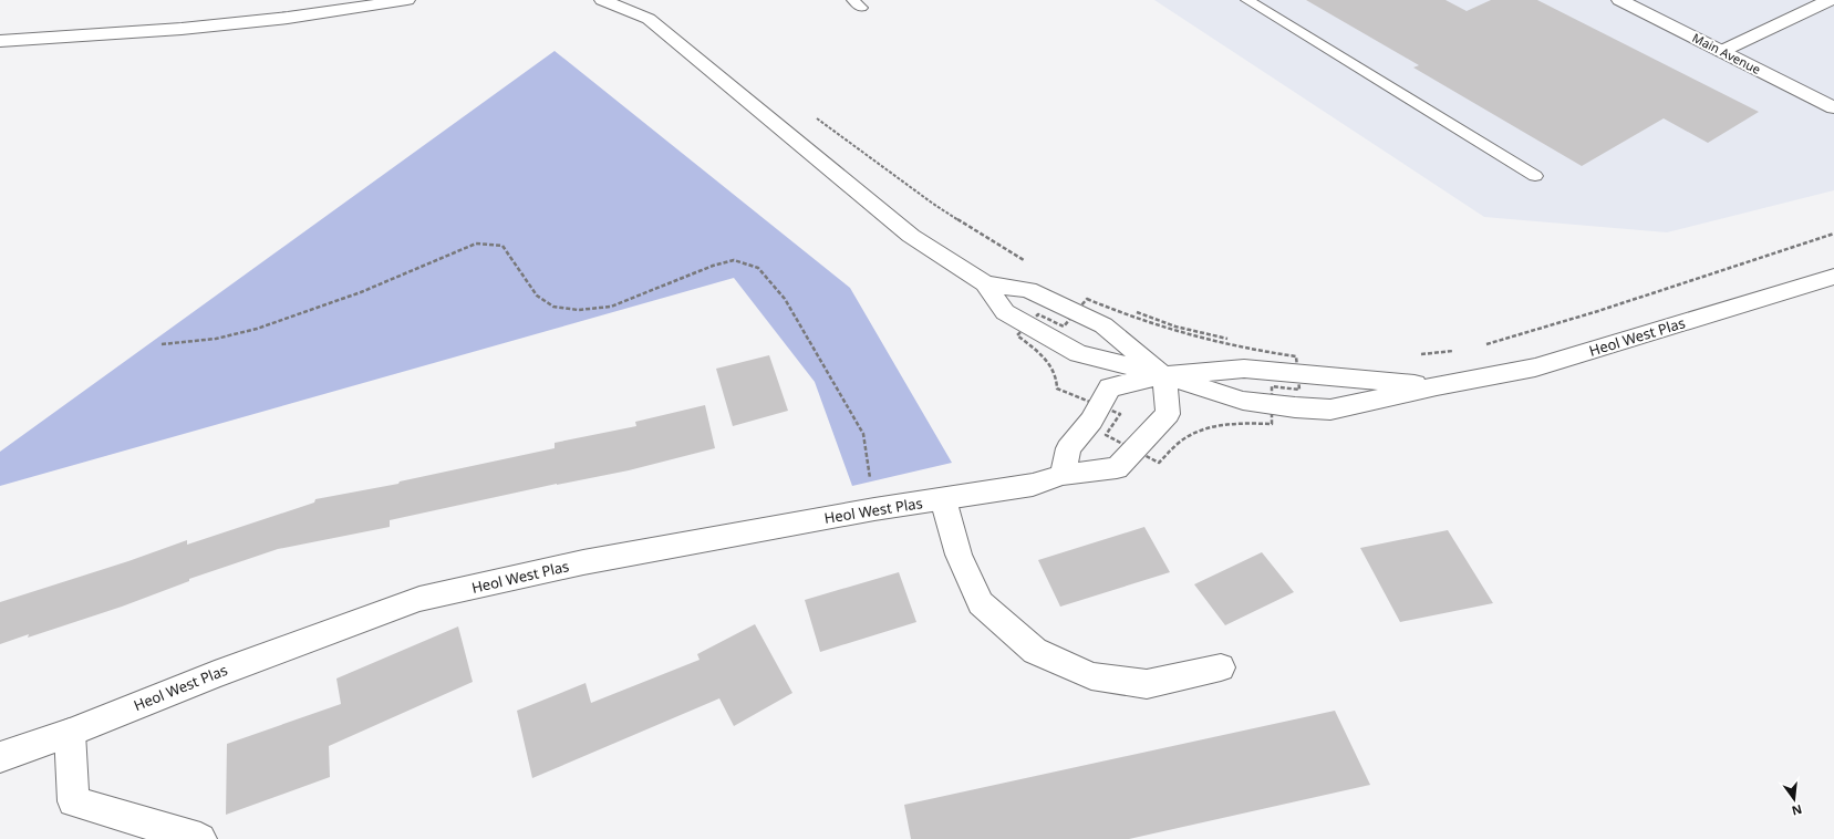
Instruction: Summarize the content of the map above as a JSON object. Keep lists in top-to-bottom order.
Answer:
{
  "streets": {
    "street": ["Main Avenue", "Heol West Plas"]
  },
  "north": "bottom"
}
